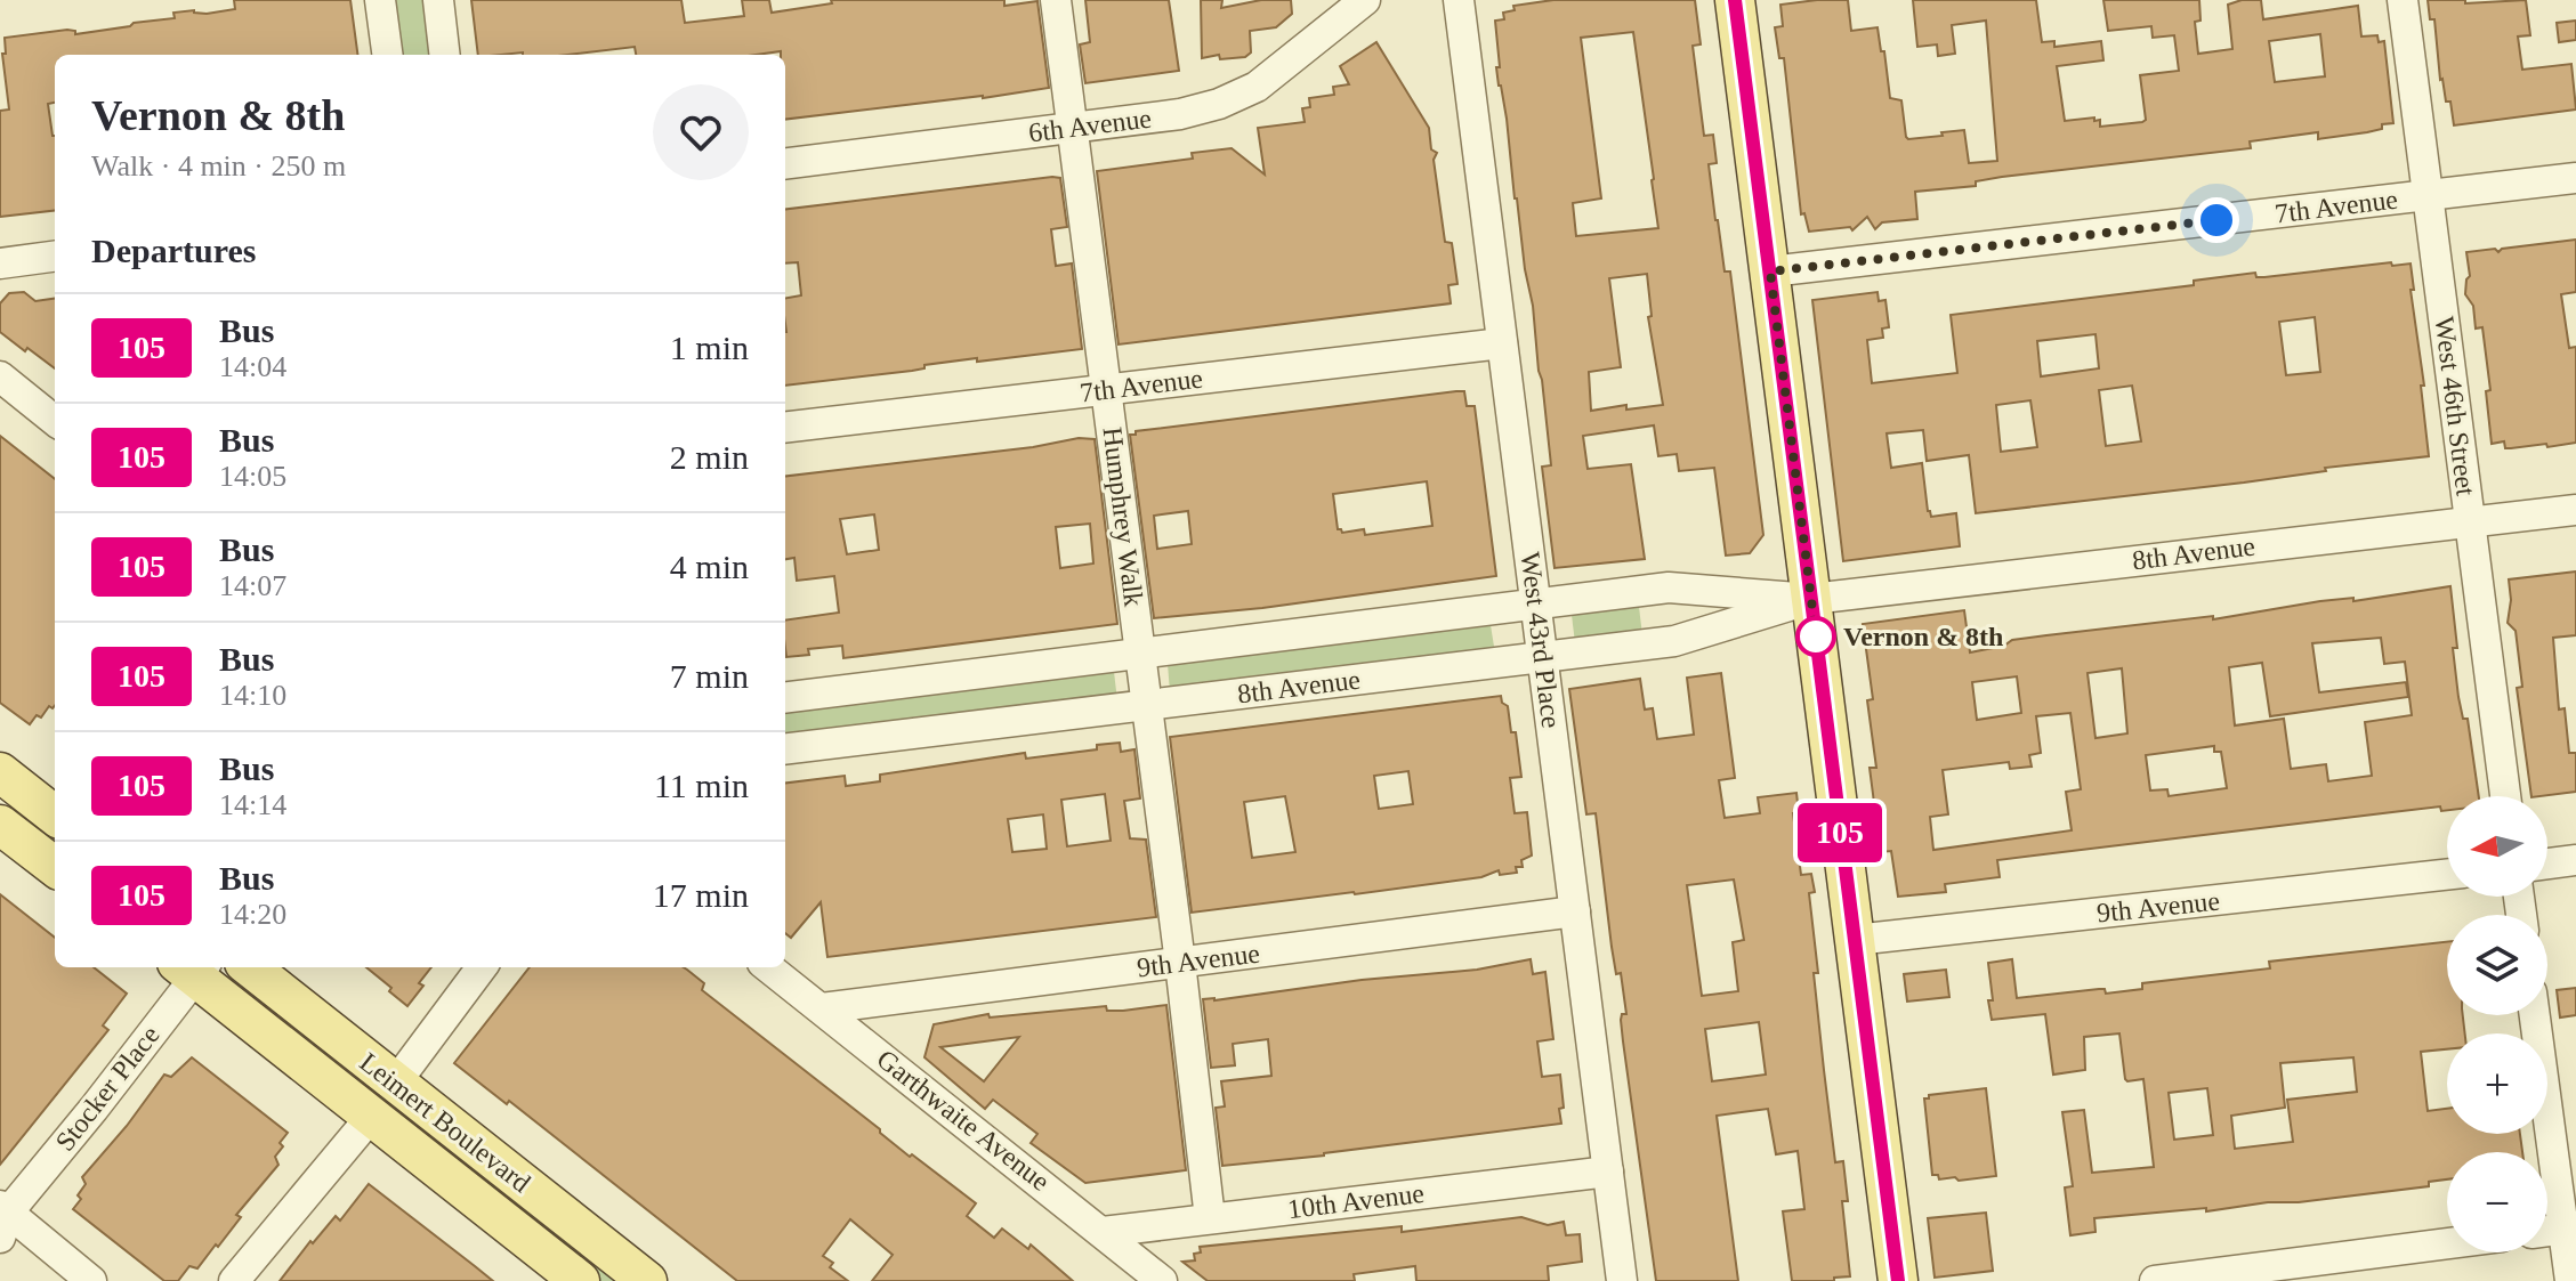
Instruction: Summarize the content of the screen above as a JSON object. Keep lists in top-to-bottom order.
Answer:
{
  "streets": {
    "main road": ["Leimert Boulevard"],
    "street": [
      "6th Avenue",
      "7th Avenue",
      "West 46th Street",
      "Humphrey Walk",
      "8th Avenue",
      "West 43rd Place",
      "9th Avenue",
      "Stocker Place",
      "Garthwaite Avenue",
      "10th Avenue"
    ]
  },
  "crossings": [
    ["6th Avenue", "Humphrey Walk"],
    ["7th Avenue", "West 46th Street"],
    ["7th Avenue", "Humphrey Walk"],
    ["7th Avenue", "West 43rd Place"],
    ["West 46th Street", "8th Avenue"],
    ["Humphrey Walk", "8th Avenue"],
    ["8th Avenue", "West 43rd Place"],
    ["West 43rd Place", "9th Avenue"],
    ["West 43rd Place", "10th Avenue"],
    ["9th Avenue", "Garthwaite Avenue"],
    ["Stocker Place", "Leimert Boulevard"],
    ["Garthwaite Avenue", "10th Avenue"]
  ],
  "places": ["Vernon & 8th"],
  "lines": ["bus line 105"],
  "north": "left",
  "page": {
    "on_map": "105",
    "heading": [
      ["Vernon & 8th", "Walk · 4 min · 250 m"],
      "Departures"
    ],
    "list": [
      {
        "mark": "105",
        "name": "Bus",
        "note": "14:04",
        "value": "1 min"
      },
      {
        "mark": "105",
        "name": "Bus",
        "note": "14:05",
        "value": "2 min"
      },
      {
        "mark": "105",
        "name": "Bus",
        "note": "14:07",
        "value": "4 min"
      },
      {
        "mark": "105",
        "name": "Bus",
        "note": "14:10",
        "value": "7 min"
      },
      {
        "mark": "105",
        "name": "Bus",
        "note": "14:14",
        "value": "11 min"
      },
      {
        "mark": "105",
        "name": "Bus",
        "note": "14:20",
        "value": "17 min"
      }
    ],
    "map_buttons": ["+", "−"]
  }
}
